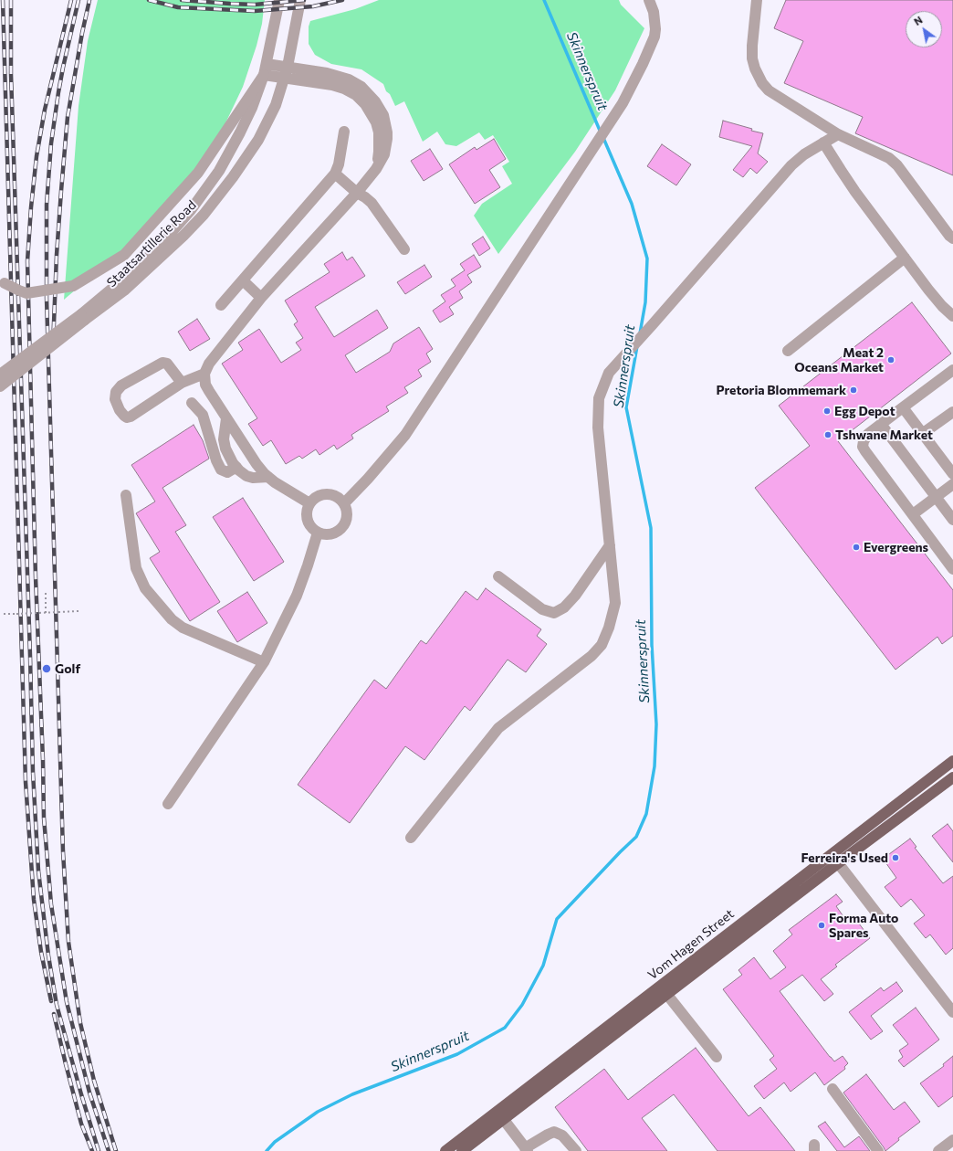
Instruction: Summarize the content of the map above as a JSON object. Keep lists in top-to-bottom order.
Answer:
{
  "streets": {
    "main road": ["Vom Hagen Street"],
    "street": ["Staatsartillerie Road"]
  },
  "water": ["Skinnerspruit"],
  "places": [
    "Meat 2 Oceans Market",
    "Pretoria Blommemark",
    "Egg Depot",
    "Tshwane Market",
    "Evergreens",
    "Golf",
    "Ferreira's Used",
    "Forma Auto Spares"
  ],
  "north": "top left"
}
